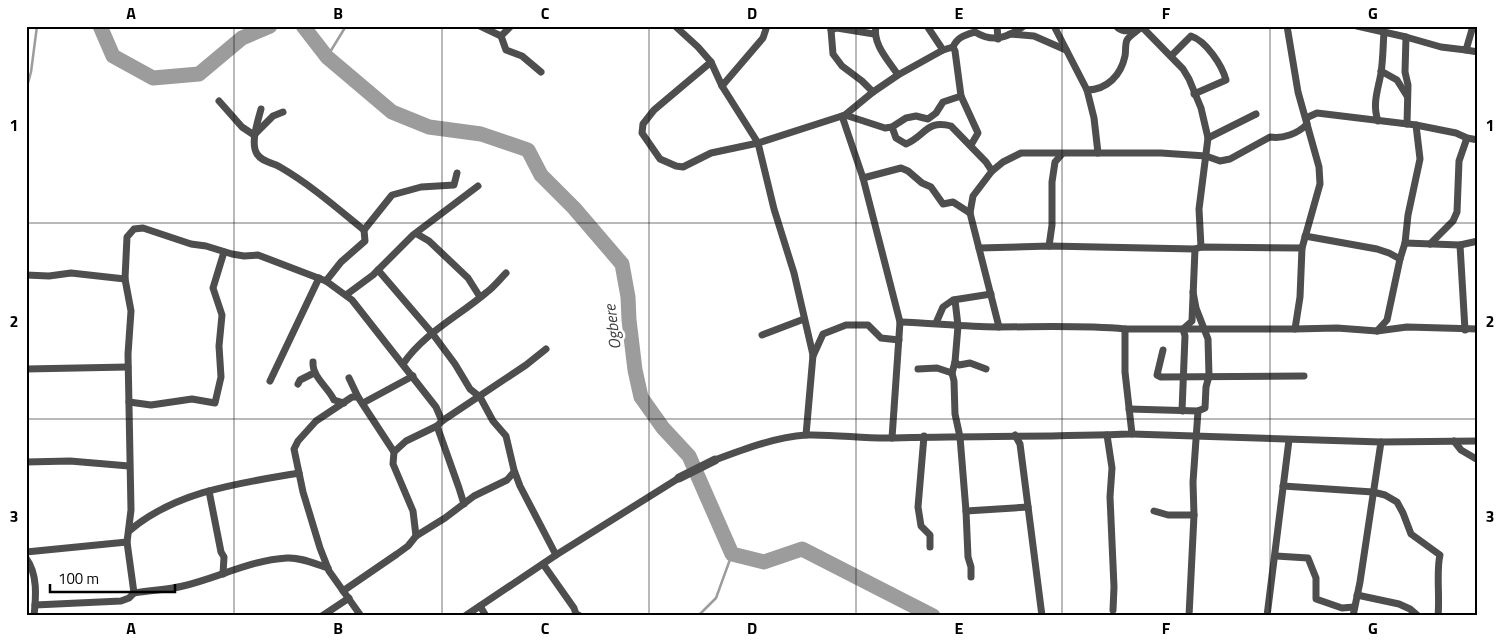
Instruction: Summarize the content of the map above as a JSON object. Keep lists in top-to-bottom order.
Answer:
{
  "water": ["Ogbere"],
  "scale_bar": "100 m",
  "grid": {
    "columns": [
      "A",
      "B",
      "C",
      "D",
      "E",
      "F",
      "G"
    ],
    "rows": ["1", "2", "3"]
  }
}
